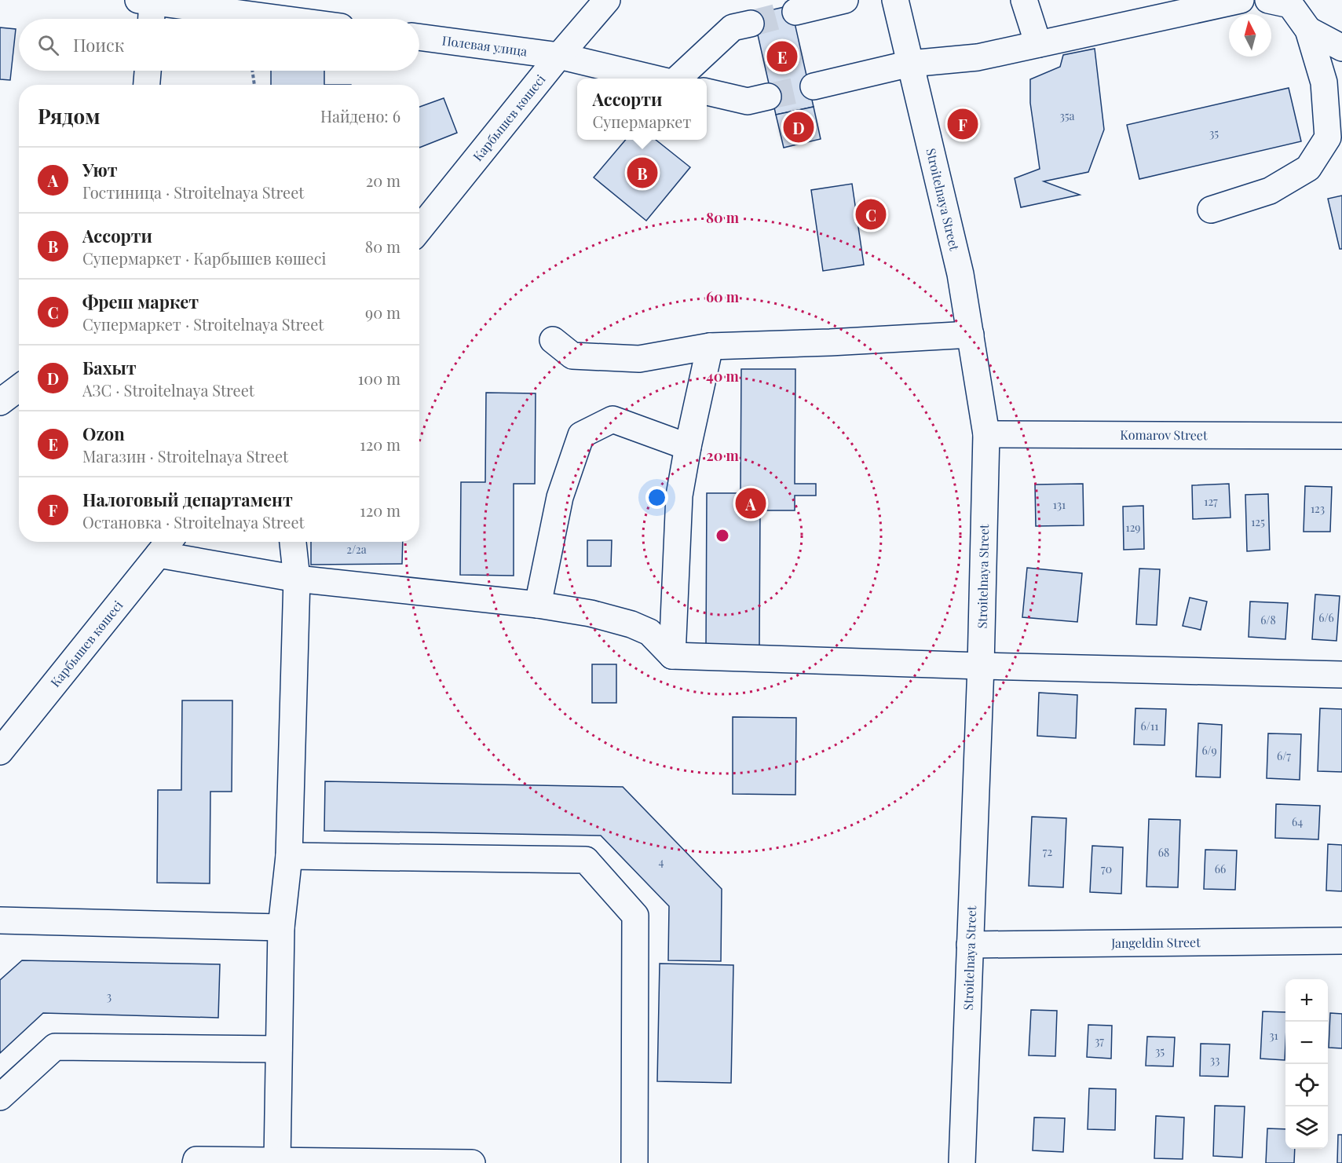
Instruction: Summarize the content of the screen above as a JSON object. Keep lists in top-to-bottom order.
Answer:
{
  "streets": {
    "street": [
      "Полевая улица",
      "Карбышев көшесі",
      "Stroitelnaya Street",
      "Komarov Street",
      "Jangeldin Street"
    ]
  },
  "crossings": [
    ["Полевая улица", "Карбышев көшесі"],
    ["Stroitelnaya Street", "Komarov Street"],
    ["Stroitelnaya Street", "Jangeldin Street"]
  ],
  "house_numbers": [
    "35а",
    "35",
    "127",
    "131",
    "123",
    "125",
    "129",
    "2/2а",
    "6/6",
    "6/8",
    "6/11",
    "6/9",
    "6/7",
    "64",
    "72",
    "68",
    "4",
    "70",
    "66",
    "3",
    "31",
    "37",
    "35",
    "33"
  ],
  "north": "top",
  "page": {
    "search": "Поиск",
    "pins": [
      "E",
      "F",
      "D",
      "B",
      "C",
      "A"
    ],
    "popup": ["Ассорти", "Супермаркет"],
    "heading": ["Рядом", "Найдено: 6"],
    "list": [
      {
        "mark": "A",
        "name": "Уют",
        "note": "Гостиница · Stroitelnaya Street",
        "value": "20 m"
      },
      {
        "mark": "B",
        "name": "Ассорти",
        "note": "Супермаркет · Карбышев көшесі",
        "value": "80 m"
      },
      {
        "mark": "C",
        "name": "Фреш маркет",
        "note": "Супермаркет · Stroitelnaya Street",
        "value": "90 m"
      },
      {
        "mark": "D",
        "name": "Бахыт",
        "note": "АЗС · Stroitelnaya Street",
        "value": "100 m"
      },
      {
        "mark": "E",
        "name": "Ozon",
        "note": "Магазин · Stroitelnaya Street",
        "value": "120 m"
      },
      {
        "mark": "F",
        "name": "Налоговый департамент",
        "note": "Остановка · Stroitelnaya Street",
        "value": "120 m"
      }
    ],
    "map_buttons": ["+", "−"]
  },
  "rings": [
    "80 m",
    "60 m",
    "40 m",
    "20 m"
  ]
}
